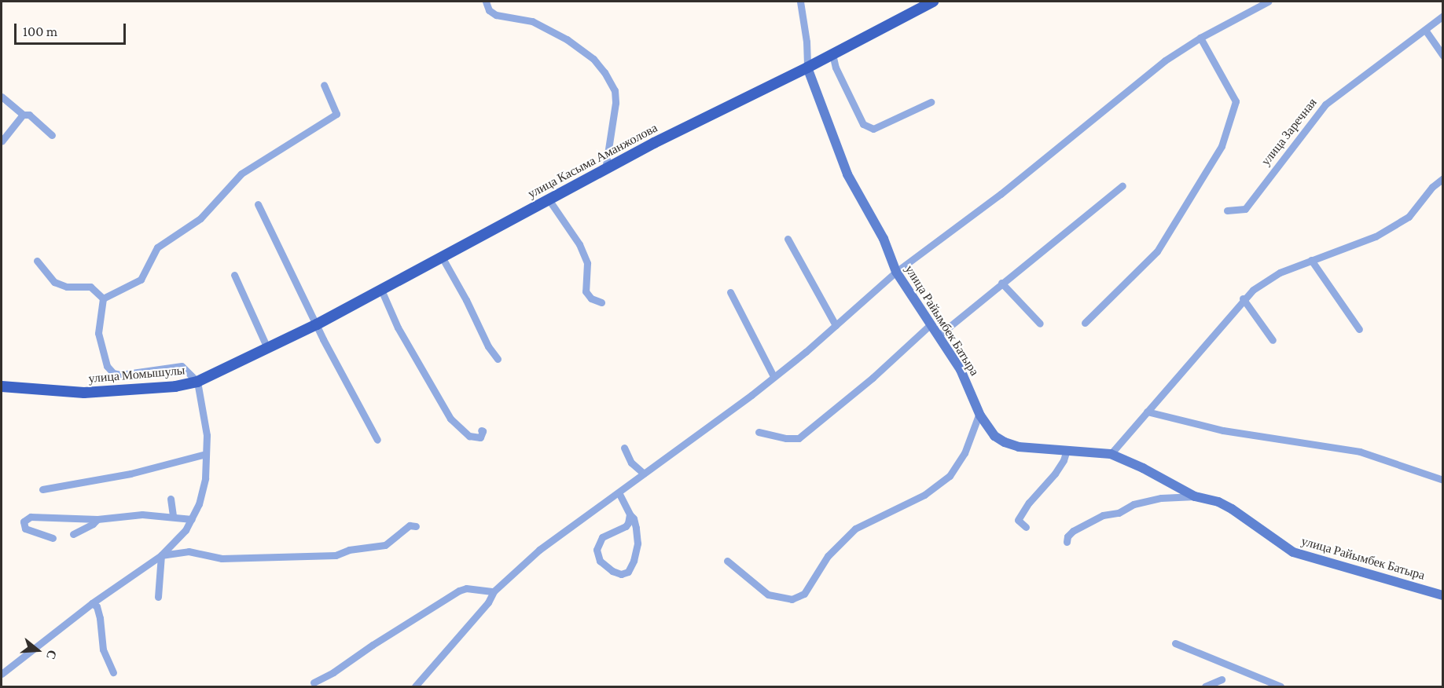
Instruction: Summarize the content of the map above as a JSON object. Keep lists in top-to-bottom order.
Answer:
{
  "streets": {
    "main road": ["улица Касыма Аманжолова", "улица Момышулы"],
    "street": ["улица Заречная", "улица Райымбек Батыра"]
  },
  "crossings": [
    ["улица Касыма Аманжолова", "улица Райымбек Батыра"],
    ["улица Касыма Аманжолова", "улица Момышулы"]
  ],
  "scale_bar": "100 m",
  "north": "right"
}
